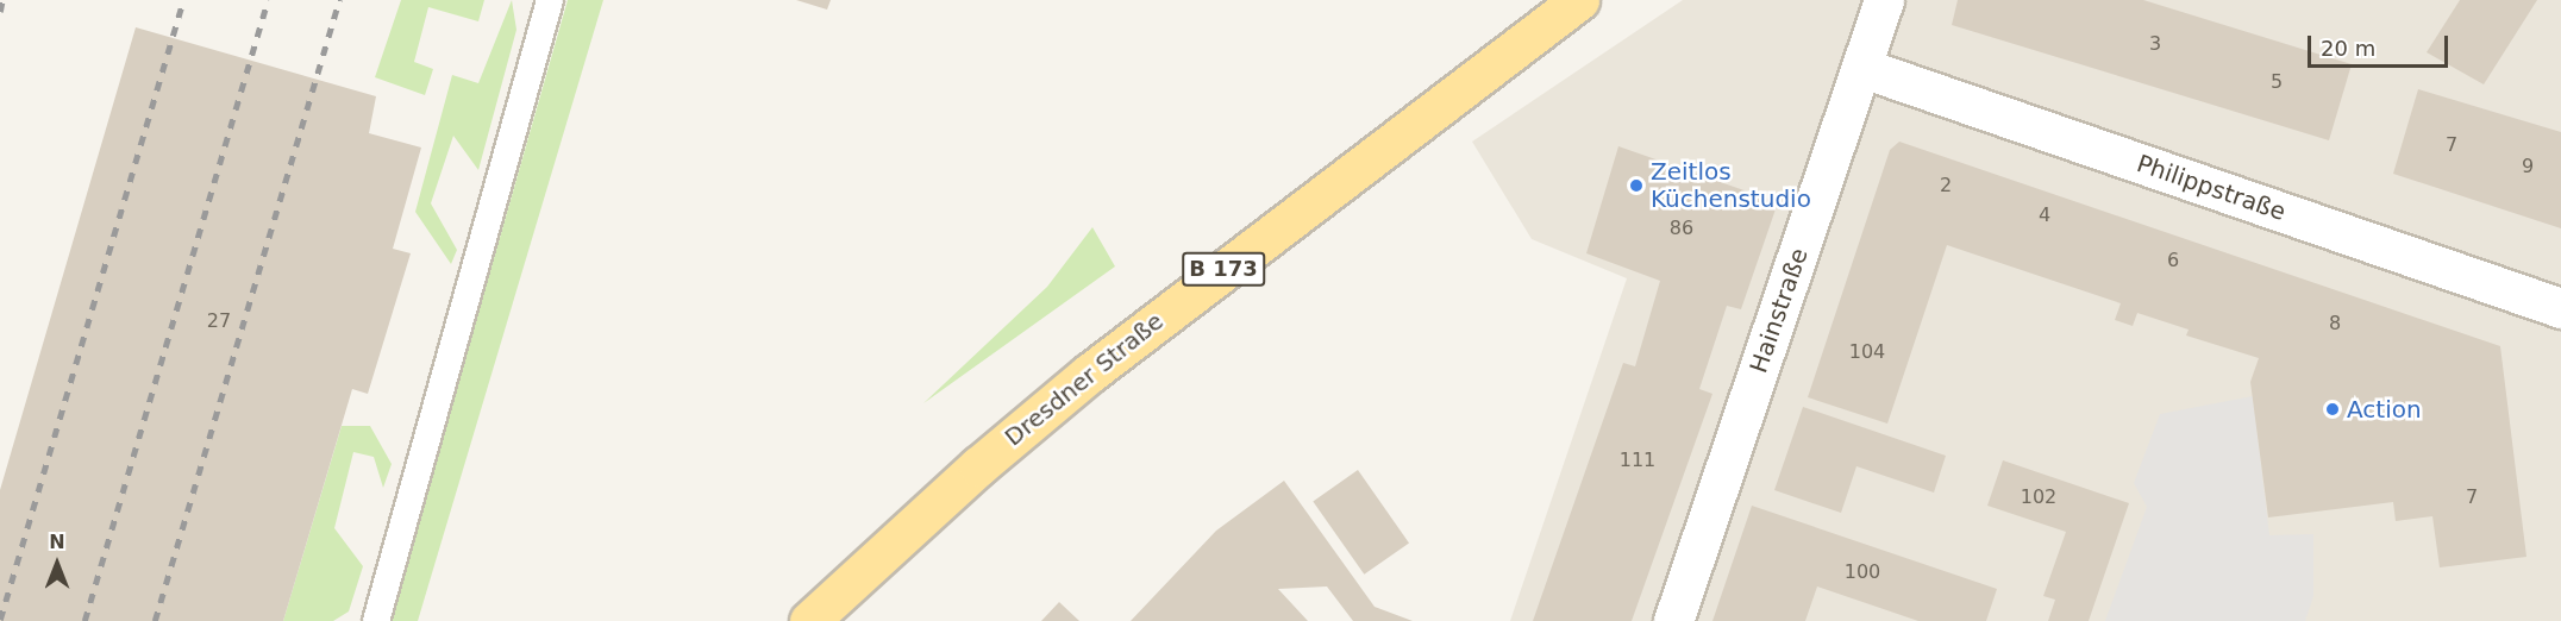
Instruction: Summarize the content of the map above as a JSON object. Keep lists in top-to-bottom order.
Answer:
{
  "streets": {
    "main road": ["B 173", "Dresdner Straße"],
    "street": ["Philippstraße", "Hainstraße"]
  },
  "crossings": [
    ["Philippstraße", "Hainstraße"]
  ],
  "places": ["Zeitlos Küchenstudio", "Action"],
  "house_numbers": [
    "3",
    "5",
    "7",
    "9",
    "2",
    "4",
    "86",
    "6",
    "27",
    "8",
    "104",
    "111",
    "102",
    "7",
    "100"
  ],
  "scale_bar": "20 m",
  "north": "top"
}
